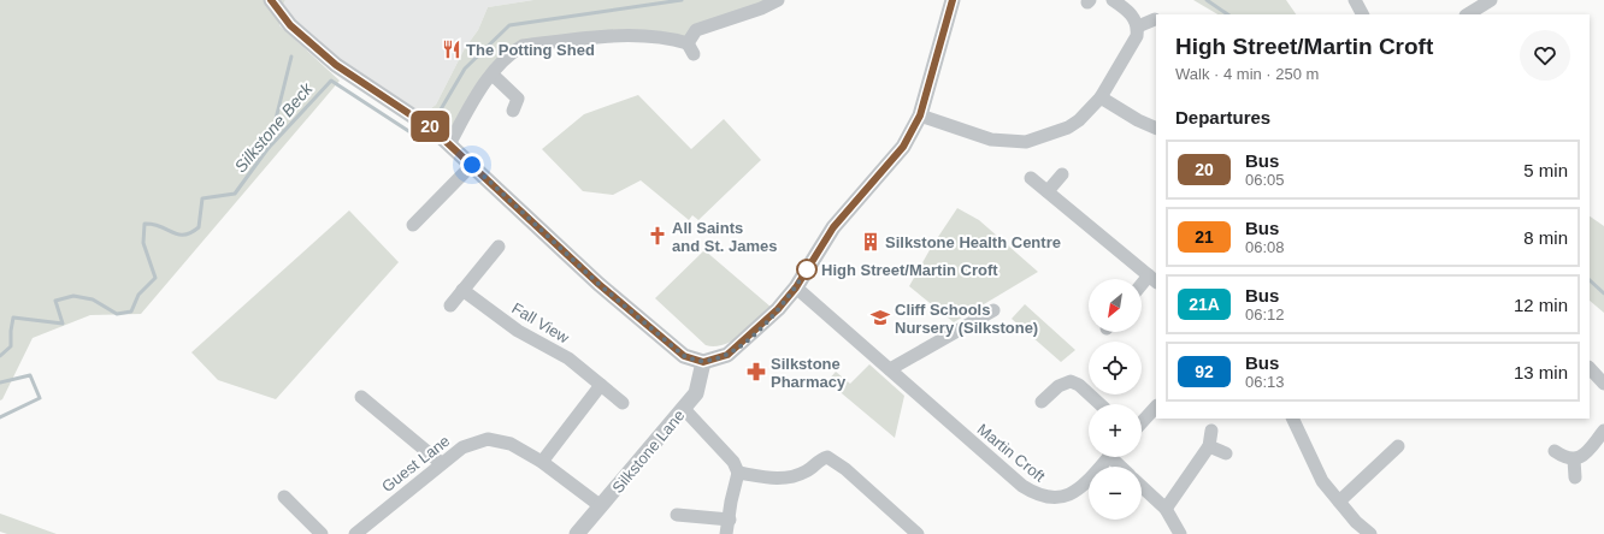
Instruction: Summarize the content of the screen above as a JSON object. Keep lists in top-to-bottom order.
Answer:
{
  "streets": {
    "street": [
      "Fall View",
      "Silkstone Lane",
      "Martin Croft",
      "Guest Lane"
    ]
  },
  "crossings": [
    ["Silkstone Lane", "Guest Lane"]
  ],
  "water": ["Silkstone Beck"],
  "places": {
    "restaurant": ["The Potting Shed"],
    "church": ["All Saints and St. James"],
    "building": ["Silkstone Health Centre"],
    "other": ["High Street/Martin Croft"],
    "school or university": ["Cliff Schools Nursery (Silkstone)"],
    "pharmacy": ["Silkstone Pharmacy"]
  },
  "lines": ["bus line 20"],
  "north": "bottom left",
  "page": {
    "on_map": "20",
    "heading": [
      ["High Street/Martin Croft", "Walk · 4 min · 250 m"],
      "Departures"
    ],
    "list": [
      {
        "mark": "20",
        "name": "Bus",
        "note": "06:05",
        "value": "5 min"
      },
      {
        "mark": "21",
        "name": "Bus",
        "note": "06:08",
        "value": "8 min"
      },
      {
        "mark": "21A",
        "name": "Bus",
        "note": "06:12",
        "value": "12 min"
      },
      {
        "mark": "92",
        "name": "Bus",
        "note": "06:13",
        "value": "13 min"
      }
    ],
    "map_buttons": ["+", "−"]
  }
}
